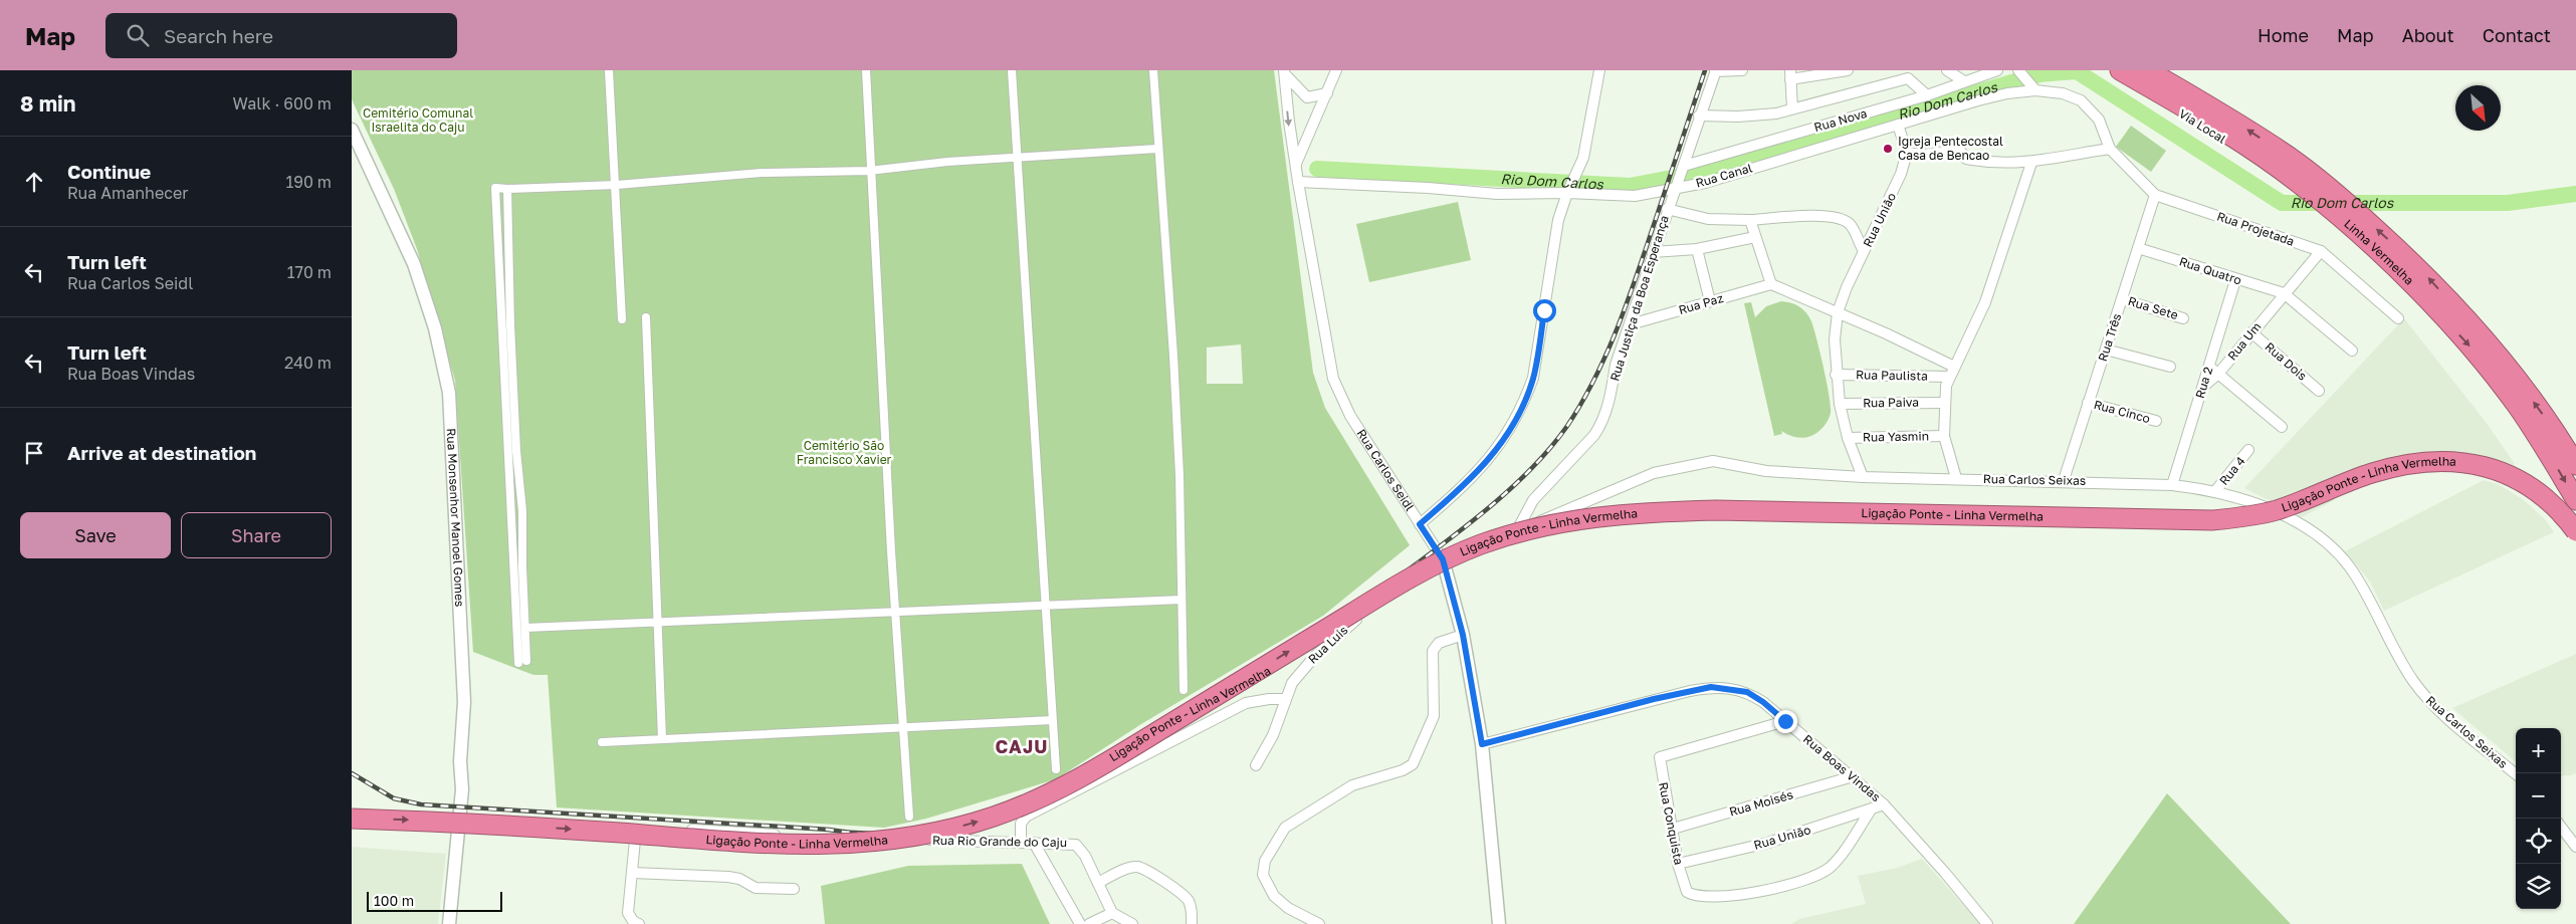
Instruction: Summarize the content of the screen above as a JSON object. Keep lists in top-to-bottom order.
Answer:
{
  "streets": {
    "highway": ["Linha Vermelha", "Ligação Ponte - Linha Vermelha"],
    "street": [
      "Rua Nova",
      "Via Local",
      "Rua Canal",
      "Rua União",
      "Rua Projetada",
      "Rua Quatro",
      "Rua Justiça da Boa Esperança",
      "Rua Paz",
      "Rua Sete",
      "Rua Três",
      "Rua Um",
      "Rua Dois",
      "Rua Paulista",
      "Rua 2",
      "Rua Paiva",
      "Rua Cinco",
      "Rua Yasmin",
      "Rua Carlos Seidl",
      "Rua 4",
      "Rua Carlos Seixas",
      "Rua Monsenhor Manoel Gomes",
      "Rua Luis",
      "Rua Boas Vindas",
      "Rua Moisés",
      "Rua Conquista",
      "Rua Rio Grande do Caju"
    ]
  },
  "crossings": [
    ["Rua Nova", "Rua Canal"],
    ["Rua Nova", "Rua Justiça da Boa Esperança"],
    ["Rua Canal", "Rua Projetada"],
    ["Rua Canal", "Rua Justiça da Boa Esperança"],
    ["Rua Canal", "Rua Carlos Seidl"],
    ["Rua União", "Rua Paulista"],
    ["Rua União", "Rua Paiva"],
    ["Rua União", "Rua Yasmin"],
    ["Rua União", "Rua Carlos Seixas"],
    ["Rua União", "Rua Boas Vindas"],
    ["Rua União", "Rua Conquista"],
    ["Rua Projetada", "Rua Três"],
    ["Rua Projetada", "Rua Um"],
    ["Rua Quatro", "Rua Três"],
    ["Rua Quatro", "Rua Um"],
    ["Rua Quatro", "Rua 2"],
    ["Rua Justiça da Boa Esperança", "Rua Paz"],
    ["Rua Justiça da Boa Esperança", "Rua Carlos Seixas"],
    ["Rua Sete", "Rua Três"],
    ["Rua Três", "Rua Cinco"],
    ["Rua Três", "Rua Carlos Seixas"],
    ["Rua Um", "Rua Dois"],
    ["Rua Um", "Rua 2"],
    ["Rua 2", "Rua Carlos Seixas"],
    ["Rua Carlos Seidl", "Rua Carlos Seixas"],
    ["Rua Carlos Seidl", "Rua Luis"],
    ["Rua Carlos Seidl", "Rua Boas Vindas"],
    ["Rua 4", "Rua Carlos Seixas"],
    ["Rua Carlos Seixas", "Rua Luis"],
    ["Rua Boas Vindas", "Rua Moisés"],
    ["Rua Boas Vindas", "Rua Conquista"],
    ["Rua Moisés", "Rua Conquista"]
  ],
  "one_way": ["Ligação Ponte - Linha Vermelha"],
  "districts": ["CAJU"],
  "water": ["Rio Dom Carlos"],
  "parks": ["Cemitério Comunal Israelita do Caju", "Cemitério São Francisco Xavier"],
  "places": ["Igreja Pentecostal Casa de Bencao"],
  "scale_bar": "100 m",
  "north": "bottom right",
  "page": {
    "header": "Map",
    "search": "Search here",
    "nav": [
      "Home",
      "Map",
      "About",
      "Contact"
    ],
    "heading": ["8 min", "Walk · 600 m"],
    "list": [
      ["Continue", "Rua Amanhecer", "190 m"],
      ["Turn left", "Rua Carlos Seidl", "170 m"],
      ["Turn left", "Rua Boas Vindas", "240 m"],
      "Arrive at destination"
    ],
    "buttons": ["Save", "Share"],
    "map_buttons": ["+", "−"],
    "scale": "100 m"
  }
}
